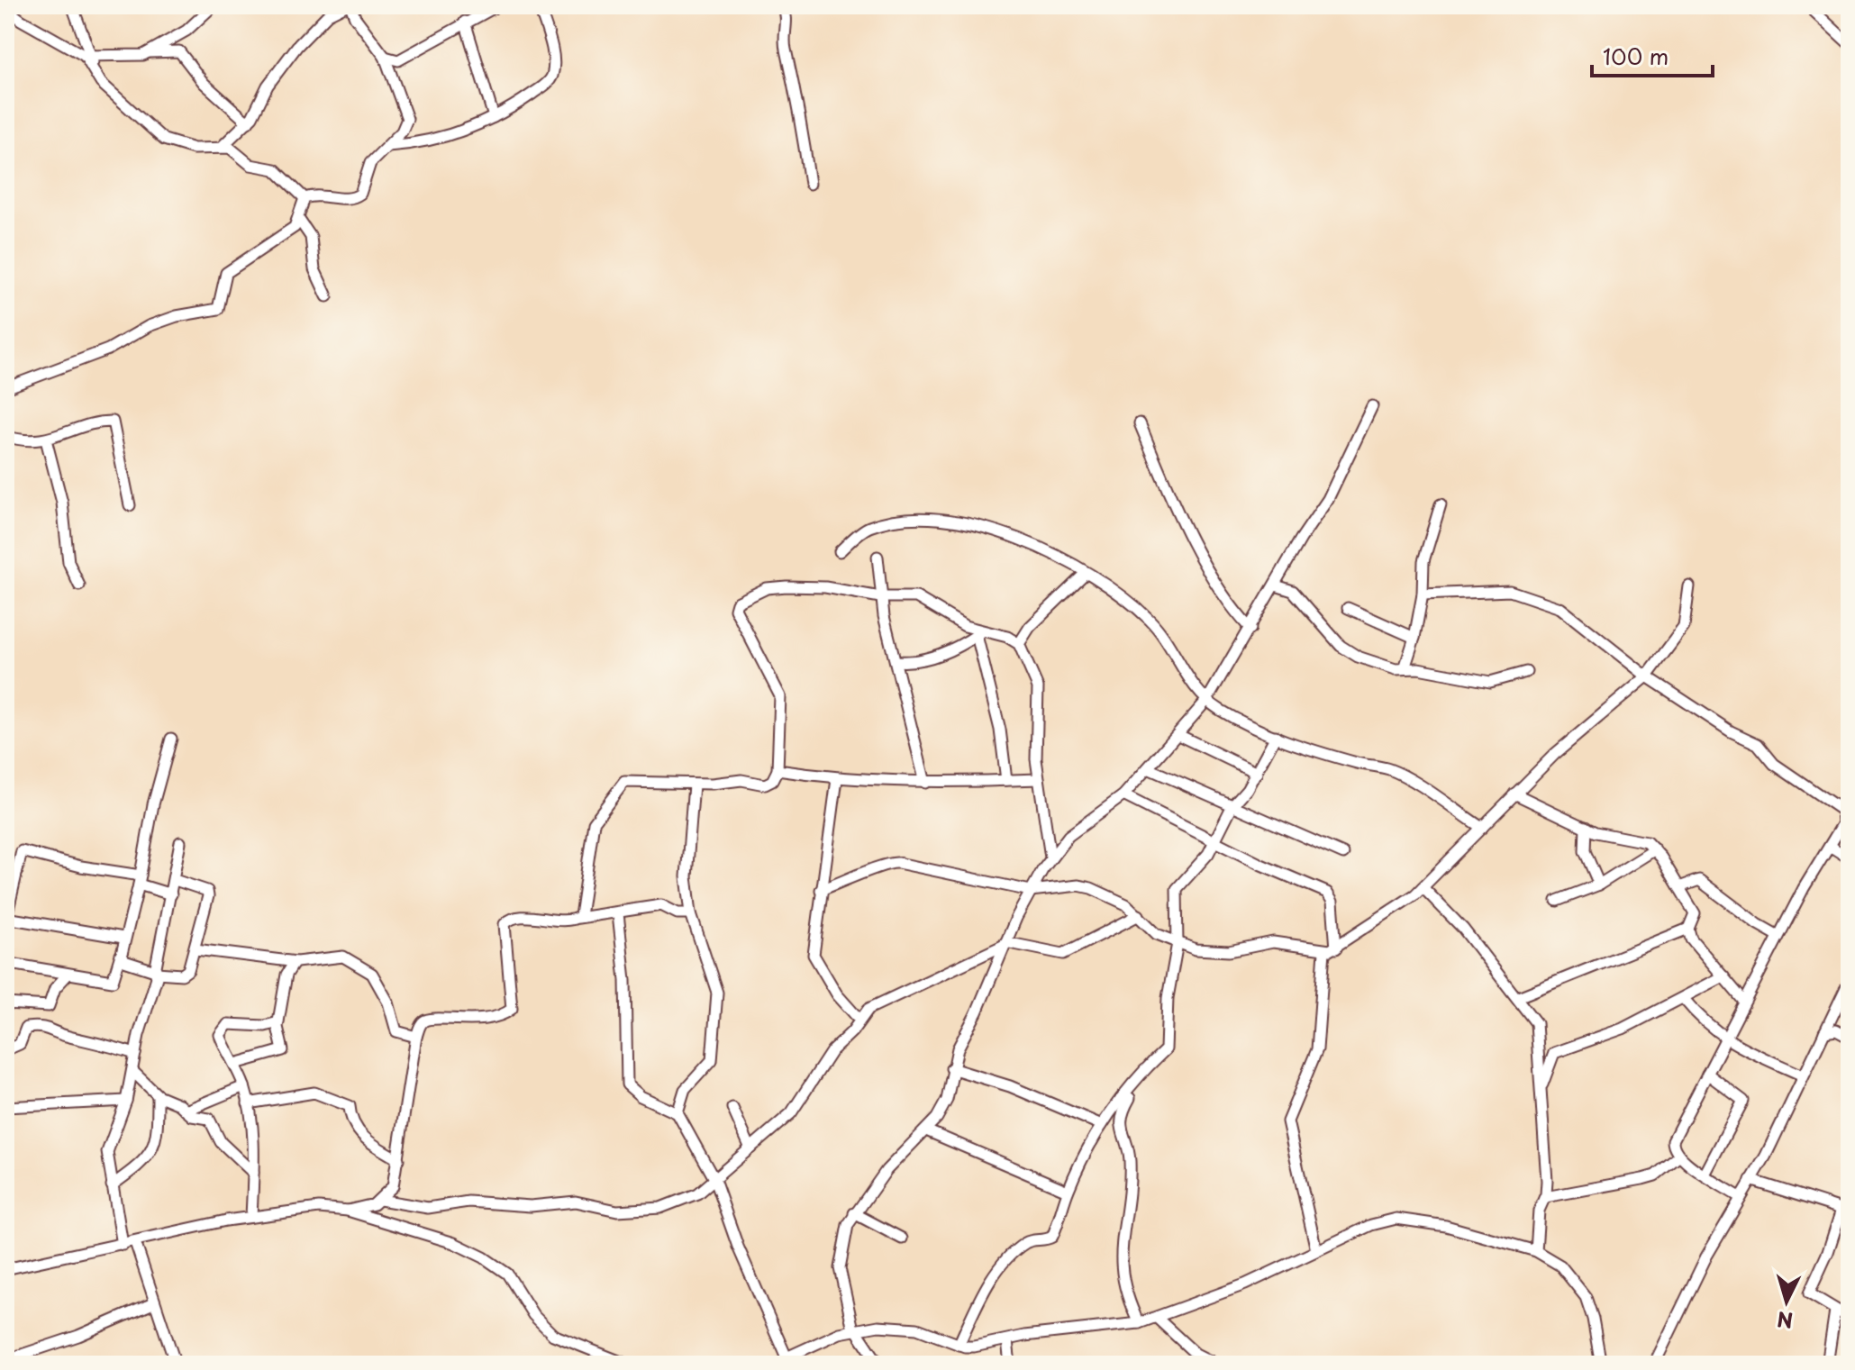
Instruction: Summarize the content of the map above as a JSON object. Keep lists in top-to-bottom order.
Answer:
{
  "scale_bar": "100 m",
  "north": "bottom"
}
